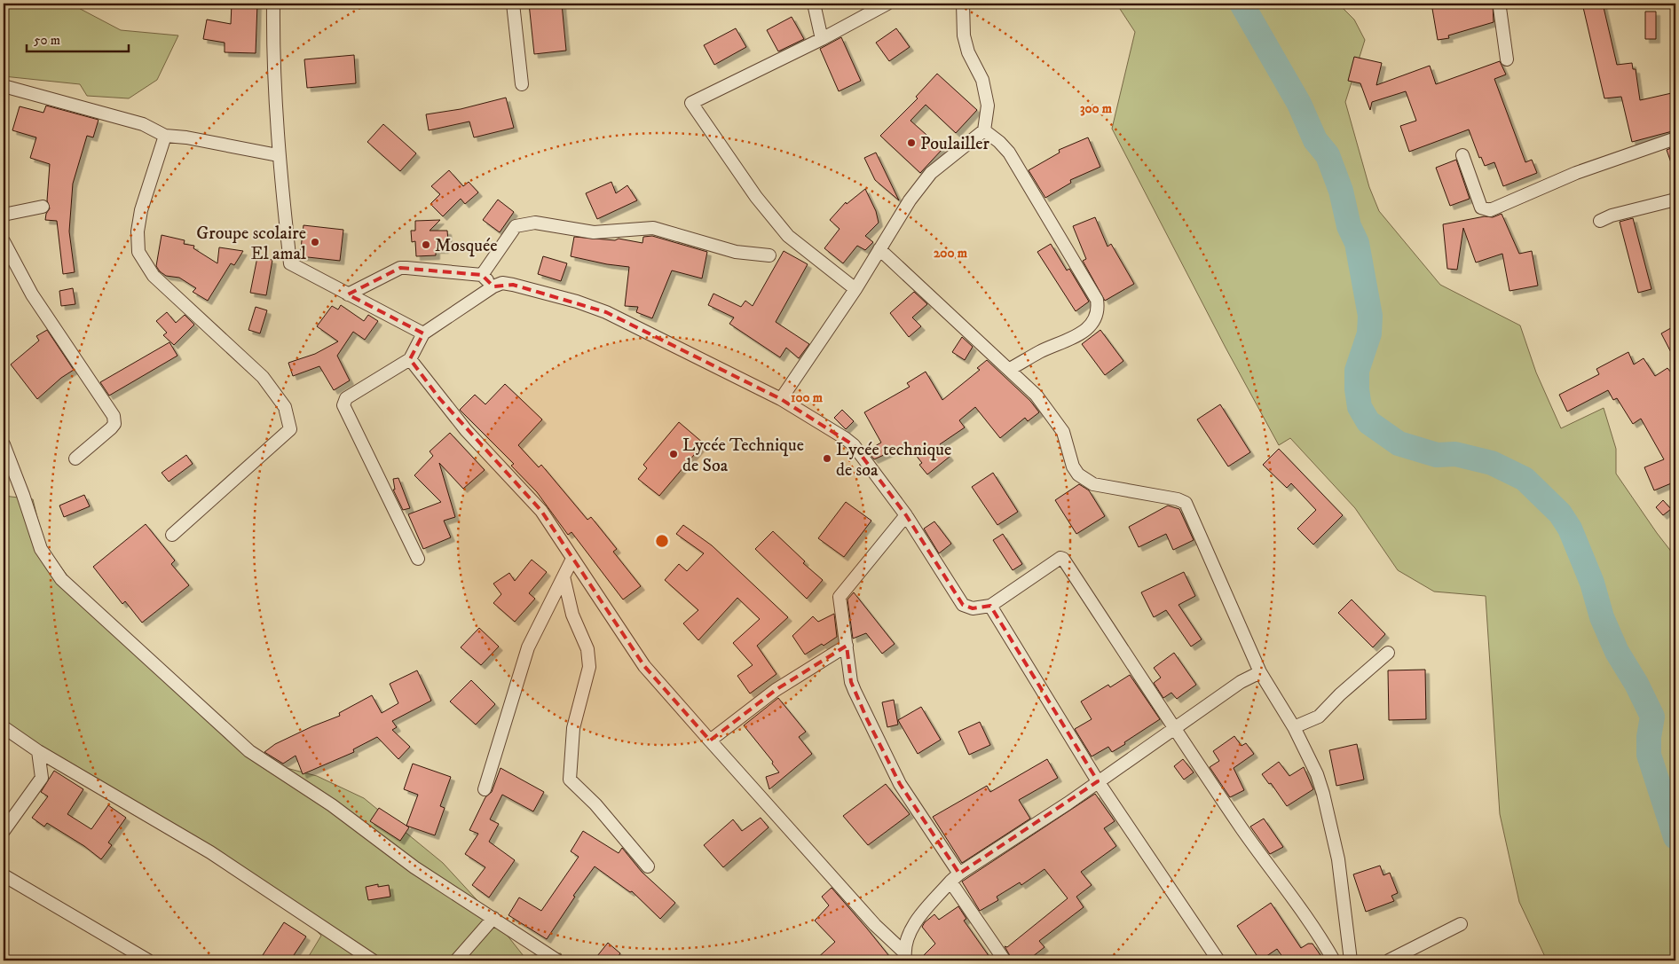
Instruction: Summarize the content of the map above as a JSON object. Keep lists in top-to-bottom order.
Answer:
{
  "places": [
    "Poulailler",
    "Groupe scolaire El amal",
    "Mosquée",
    "Lycée Technique de Soa",
    "Lycée technique de soa"
  ],
  "scale_bar": "50 m",
  "rings": ["300 m", "200 m", "100 m"]
}
